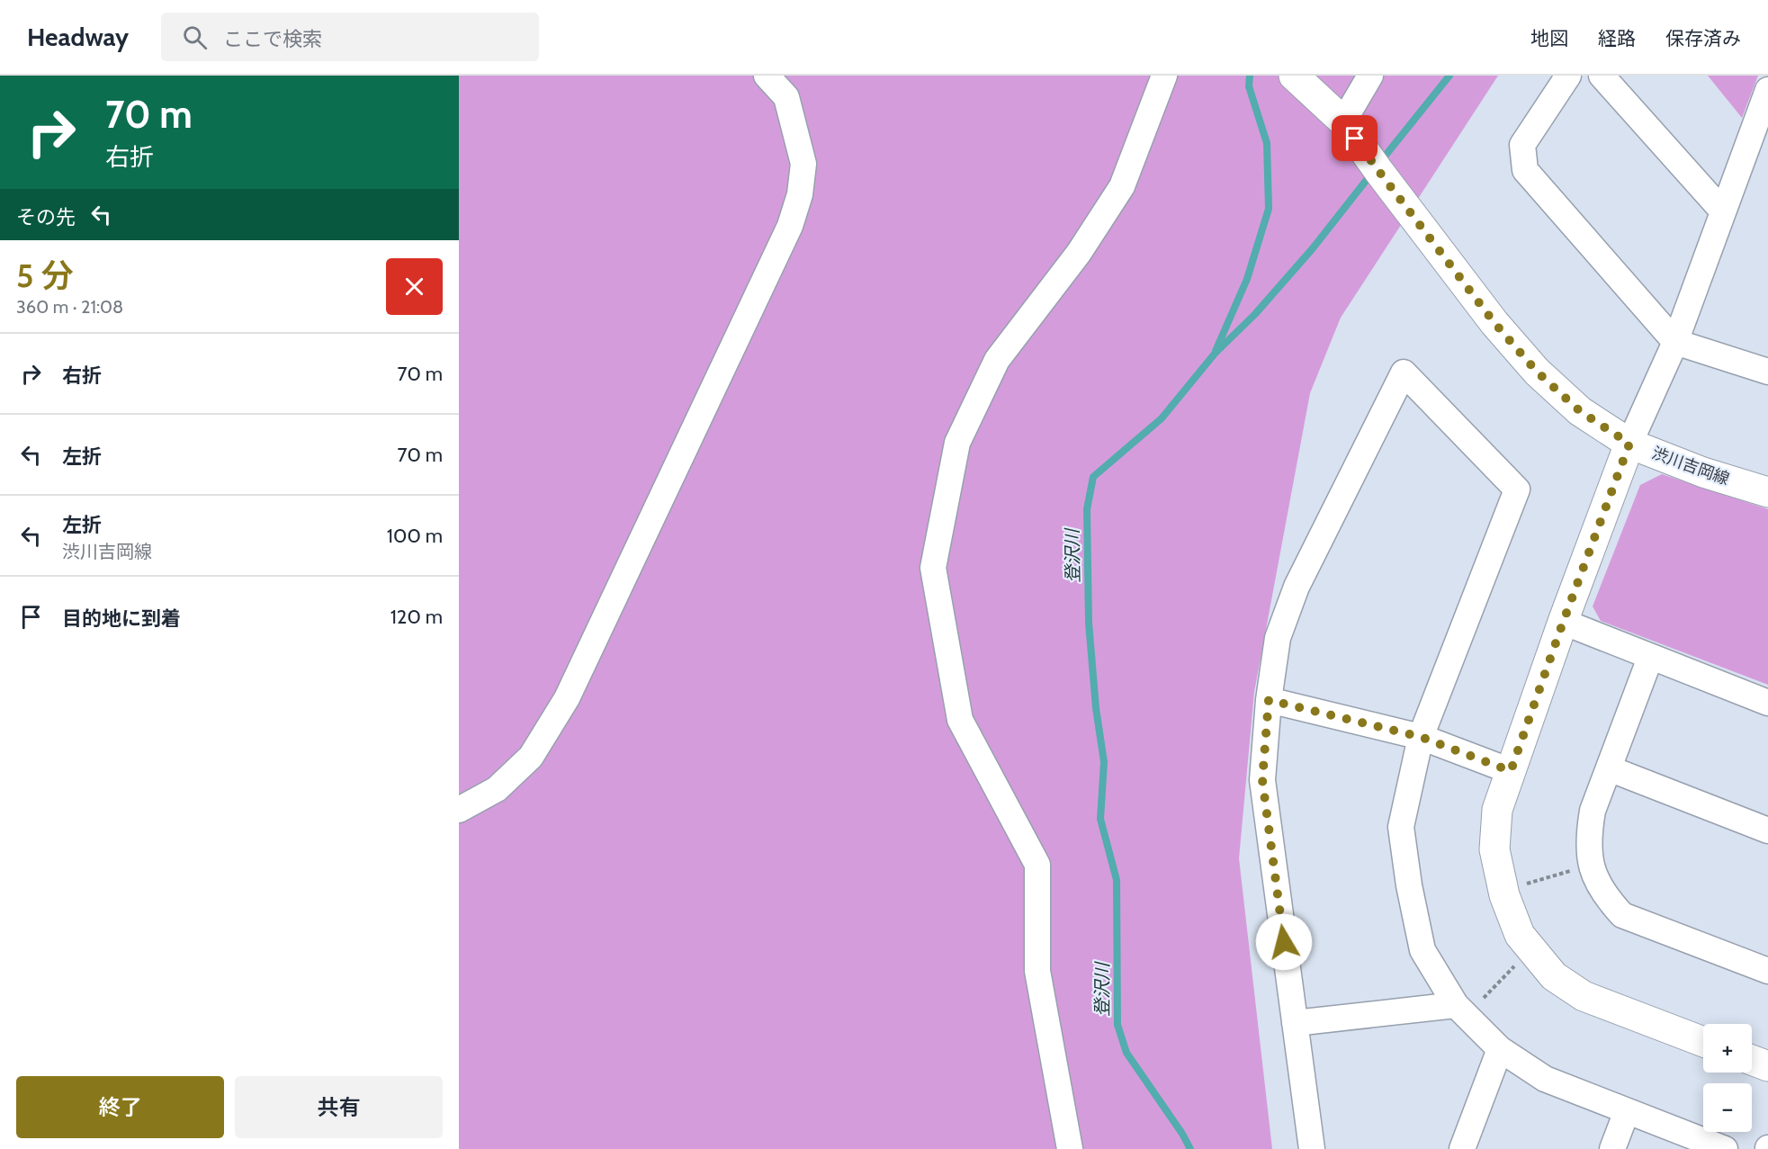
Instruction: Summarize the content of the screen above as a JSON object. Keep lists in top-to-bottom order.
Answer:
{
  "streets": {
    "street": ["渋川吉岡線"]
  },
  "water": ["登沢川"],
  "page": {
    "header": "Headway",
    "search": "ここで検索",
    "nav": ["地図", "経路", "保存済み"],
    "turn": ["70 m", "右折"],
    "then": "その先",
    "heading": ["5 分", "360 m · 21:08"],
    "list": [
      {
        "name": "右折",
        "value": "70 m"
      },
      {
        "name": "左折",
        "value": "70 m"
      },
      {
        "name": "左折",
        "note": "渋川吉岡線",
        "value": "100 m"
      },
      {
        "name": "目的地に到着",
        "value": "120 m"
      }
    ],
    "map_buttons": ["+", "−"],
    "buttons": ["終了", "共有"]
  }
}
